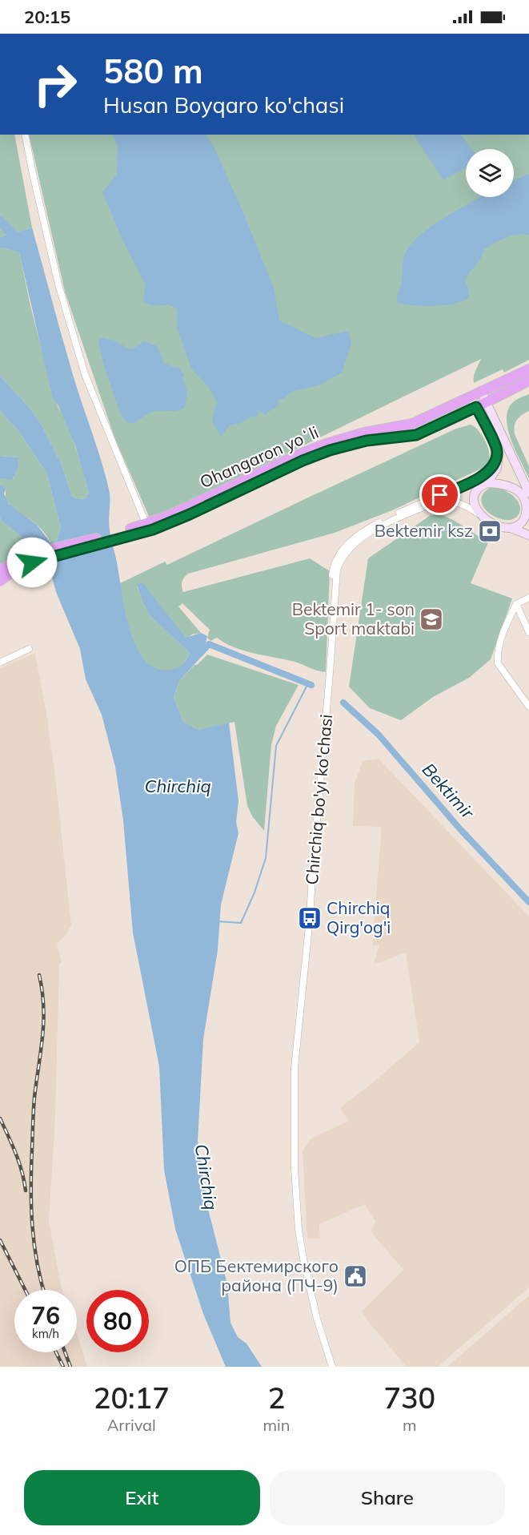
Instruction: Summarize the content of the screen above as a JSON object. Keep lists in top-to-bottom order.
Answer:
{
  "streets": {
    "highway": ["Ohangaron yoʻli"],
    "street": ["Chirchiq bo'yi ko'chasi"]
  },
  "water": ["Chirchiq", "Bektimir"],
  "places": {
    "bank": ["Bektemir ksz"],
    "school or university": ["Bektemir 1- son Sport maktabi"],
    "bus stop": ["Chirchiq Qirg'og'i"],
    "public building": ["ОПБ Бектемирского района (ПЧ-9)"]
  },
  "page": {
    "status": "20:15",
    "turn": ["580 m", "Husan Boyqaro ko'chasi"],
    "speed": "76 km/h",
    "limit": "80",
    "eta": [
      "20:17",
      "Arrival",
      "2",
      "min",
      "730",
      "m"
    ],
    "buttons": ["Exit", "Share"]
  }
}
